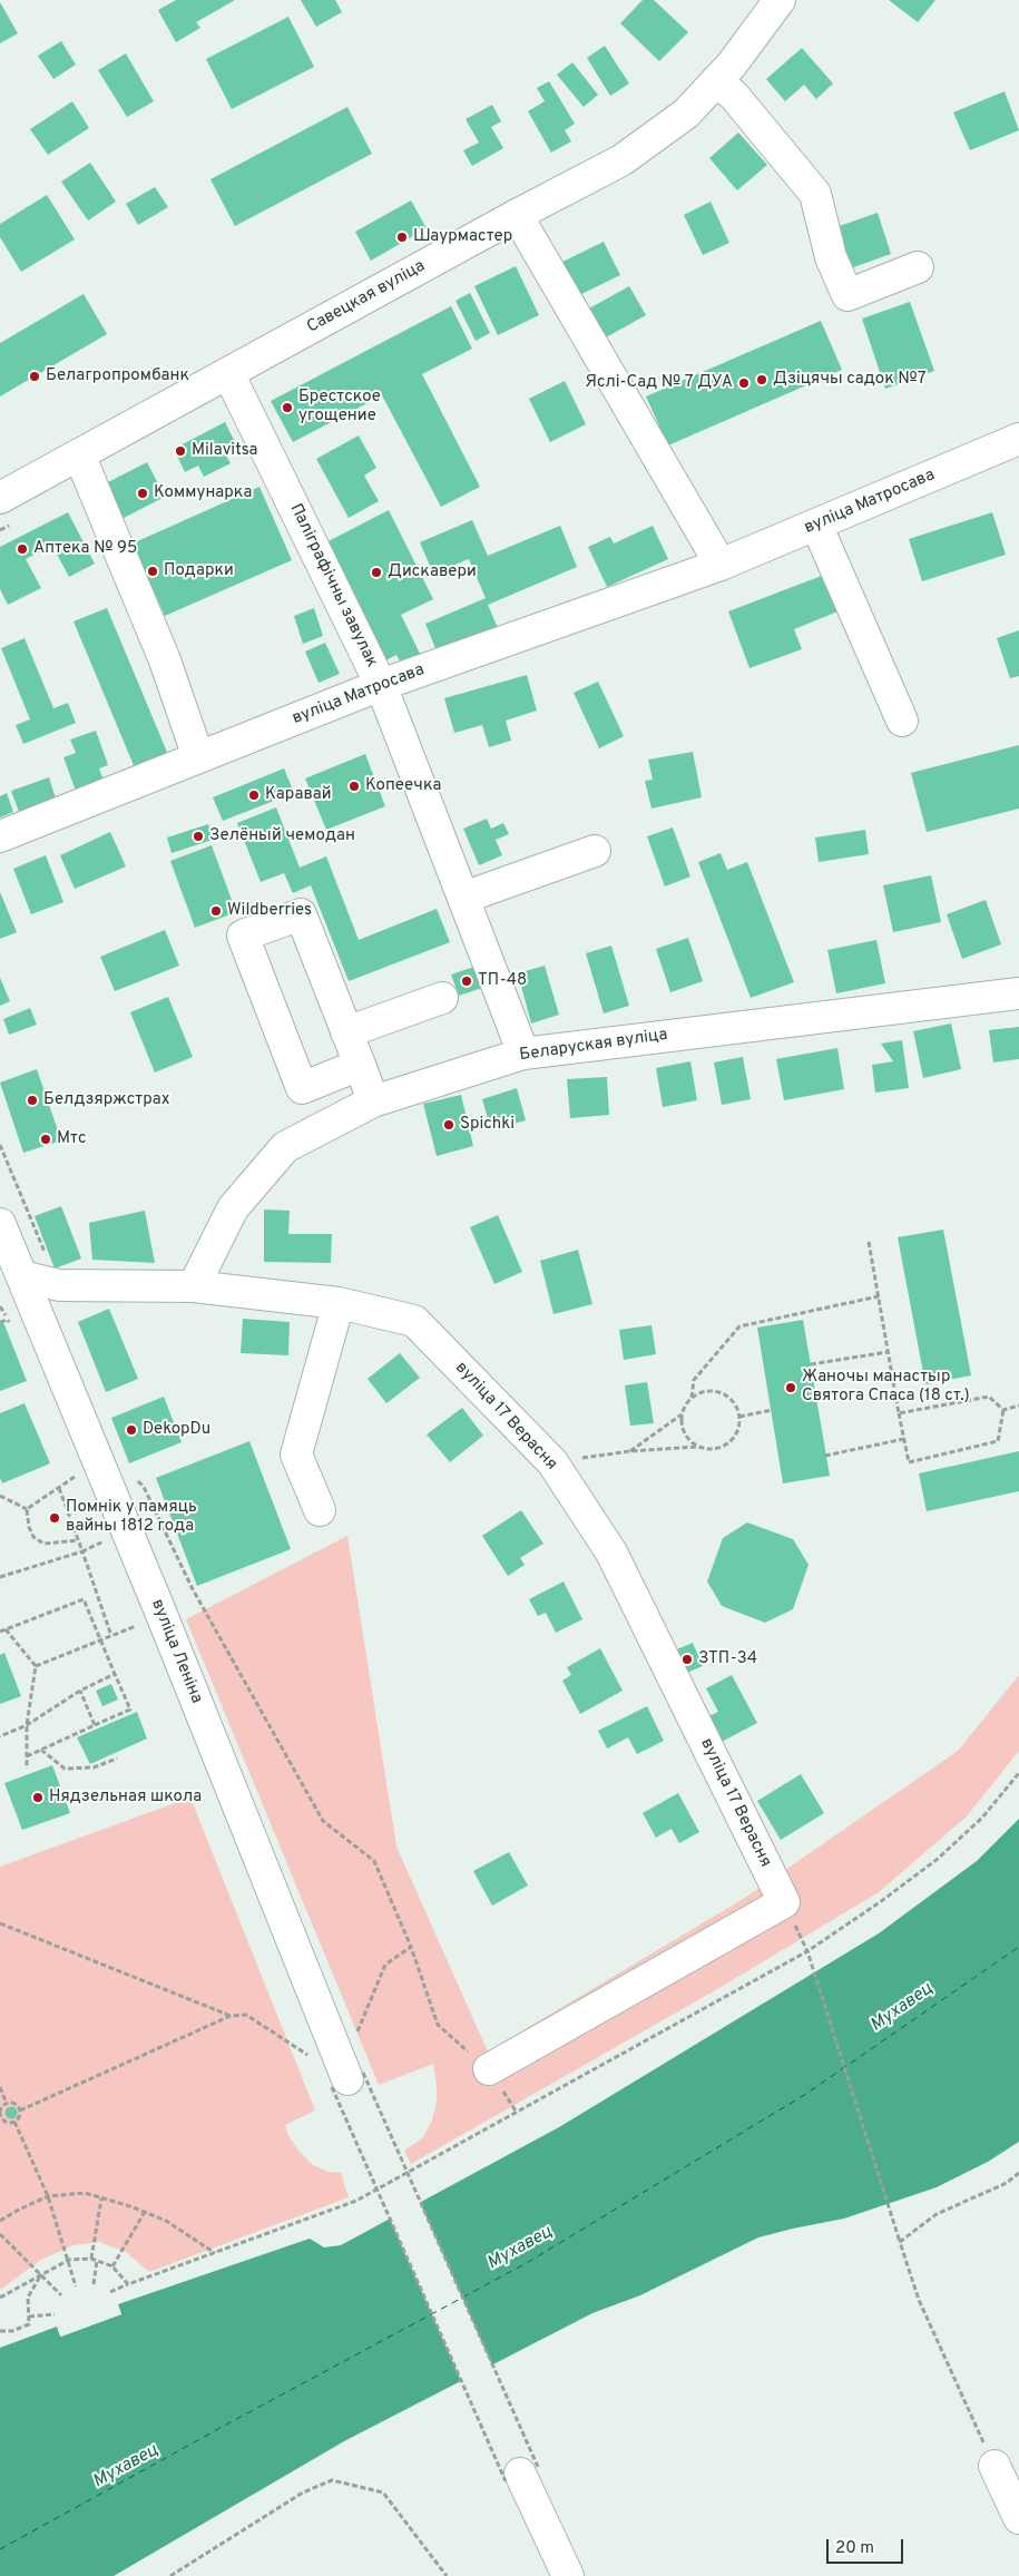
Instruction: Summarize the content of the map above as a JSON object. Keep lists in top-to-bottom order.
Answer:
{
  "streets": {
    "street": [
      "Савецкая вуліца",
      "вуліца Матросава",
      "Паліграфічны завулак",
      "Беларуская вуліца",
      "вуліца 17 Верасня",
      "вуліца Леніна"
    ]
  },
  "crossings": [
    ["Савецкая вуліца", "Паліграфічны завулак"],
    ["вуліца Матросава", "Паліграфічны завулак"],
    ["Паліграфічны завулак", "Беларуская вуліца"],
    ["Беларуская вуліца", "вуліца 17 Верасня"],
    ["вуліца 17 Верасня", "вуліца Леніна"]
  ],
  "water": ["Мухавец"],
  "places": [
    "Шаурмастер",
    "Белагропромбанк",
    "Дзіцячы садок №7",
    "Яслі-Сад № 7 ДУА",
    "Брестское угощение",
    "Milavitsa",
    "Коммунарка",
    "Аптека № 95",
    "Подарки",
    "Дискавери",
    "Копеечка",
    "Каравай",
    "Зелёный чемодан",
    "Wildberries",
    "ТП-48",
    "Белдзяржстрах",
    "Spichki",
    "Мтс",
    "Жаночы манастыр Святога Спаса (18 ст.)",
    "DekopDu",
    "Помнік у памяць вайны 1812 года",
    "ЗТП-34",
    "Нядзельная школа"
  ],
  "scale_bar": "20 m"
}
